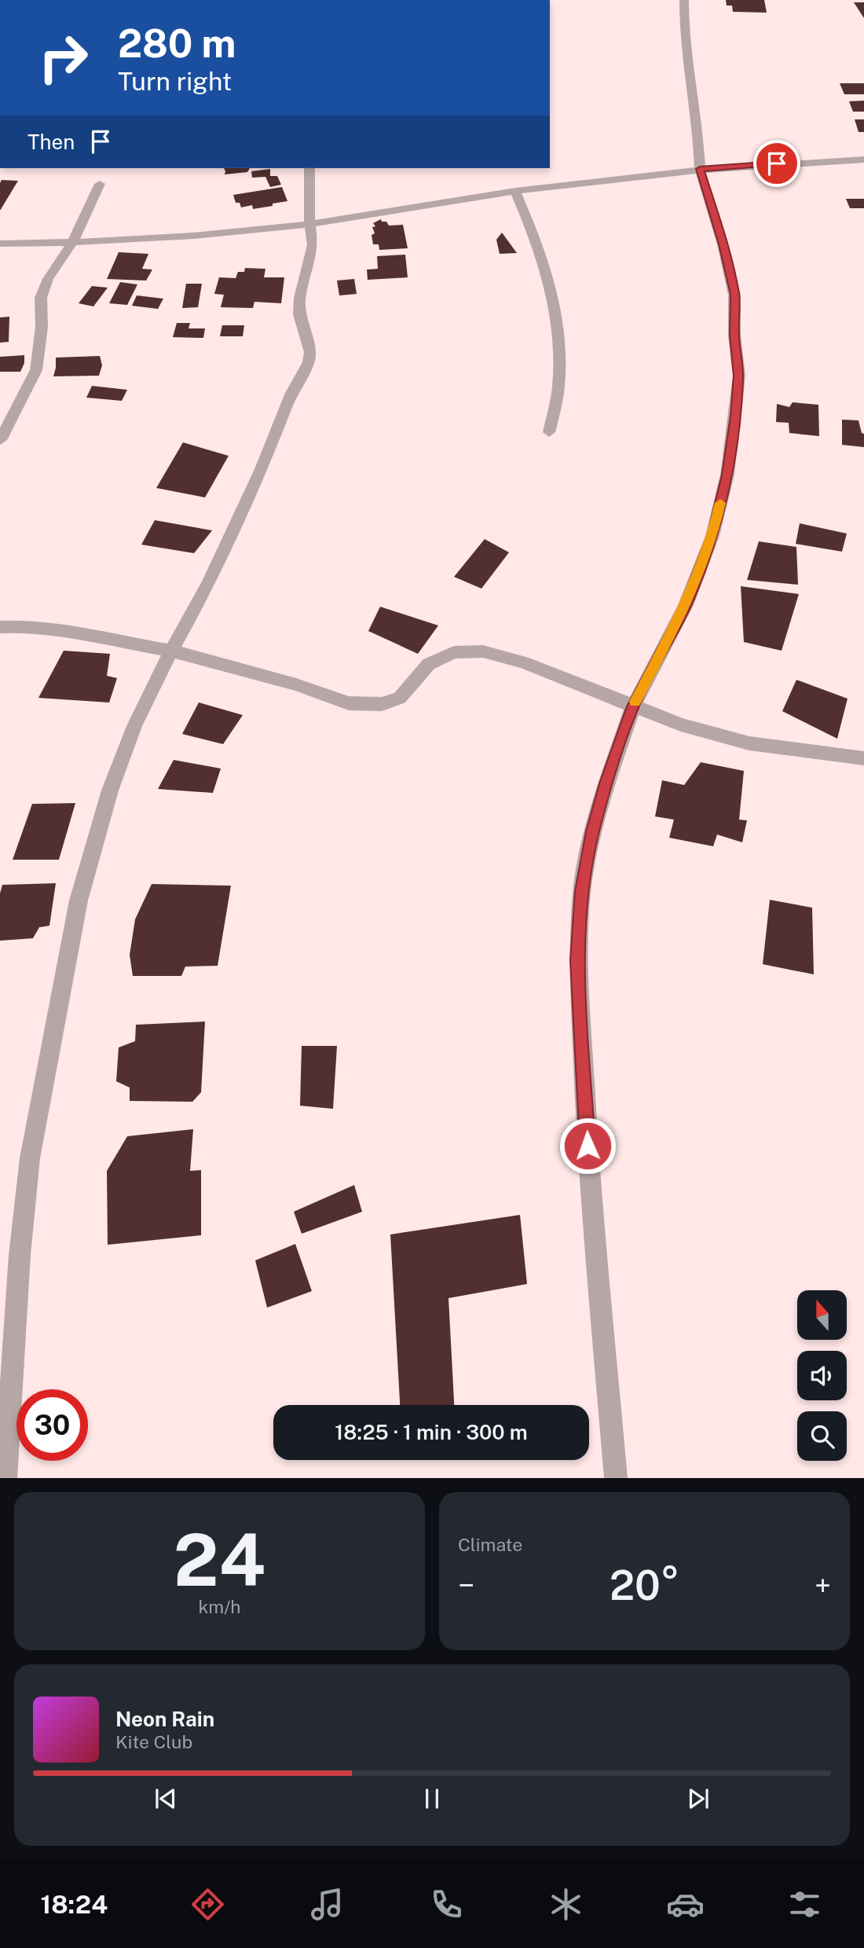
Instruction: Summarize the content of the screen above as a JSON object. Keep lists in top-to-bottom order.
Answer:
{
  "north": "top",
  "page": {
    "turn": ["280 m", "Turn right"],
    "then": "Then",
    "limit": "30",
    "trip": "18:25 · 1 min · 300 m",
    "tile": [
      ["24", "km/h"],
      "Climate"
    ],
    "heat": ["−", "20°", "+"],
    "song": ["Neon Rain", "Kite Club"],
    "tabs": "18:24"
  }
}
